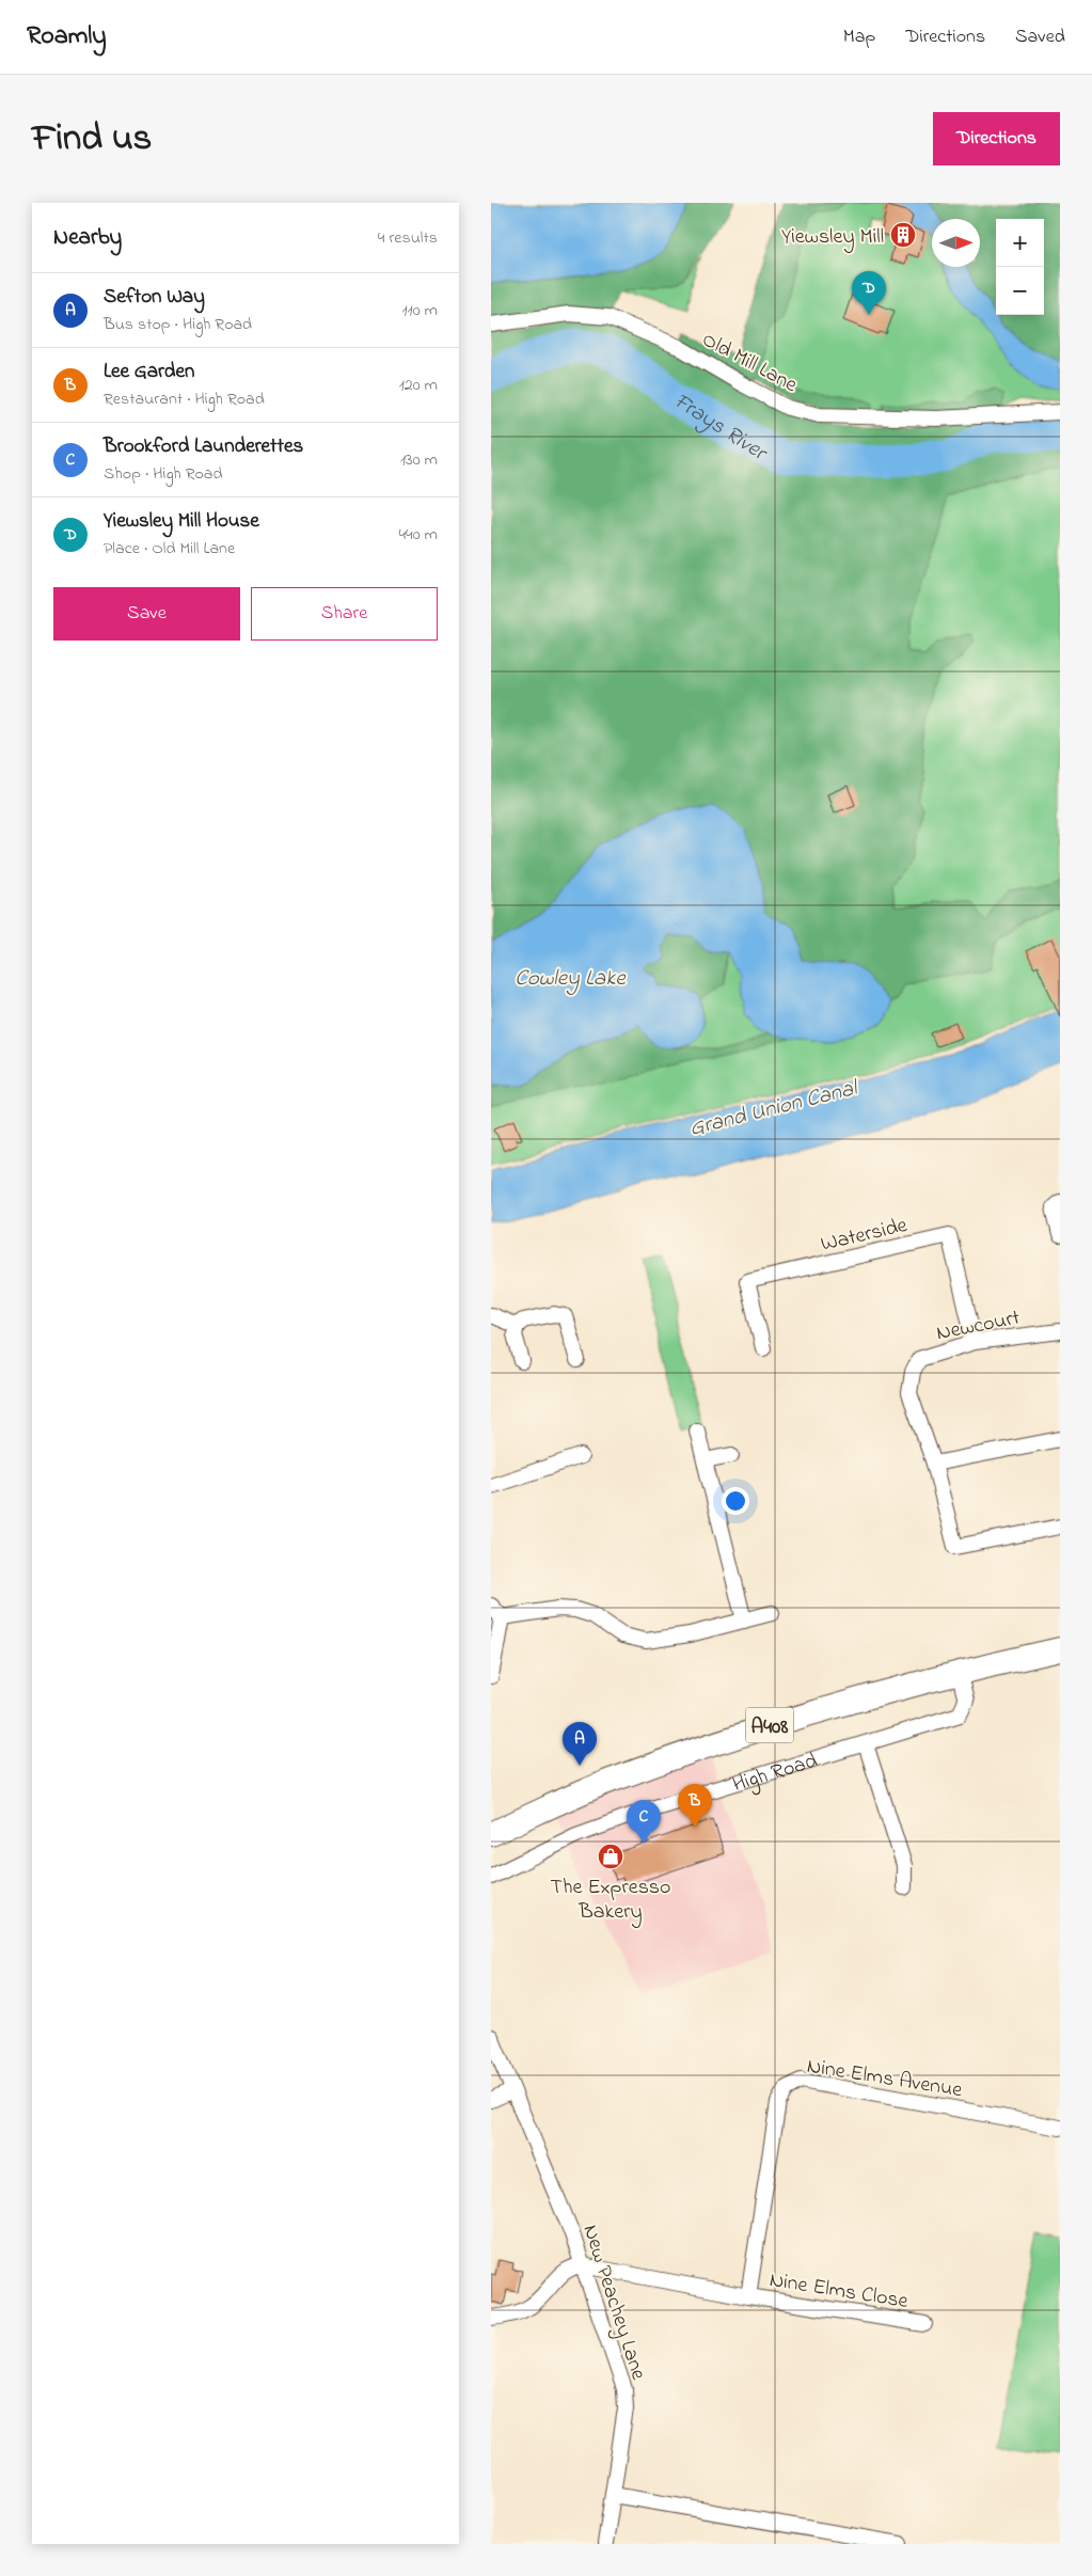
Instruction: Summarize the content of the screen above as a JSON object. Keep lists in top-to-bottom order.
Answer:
{
  "streets": {
    "main road": ["A408", "High Road"],
    "street": [
      "Old Mill Lane",
      "Waterside",
      "Newcourt",
      "Nine Elms Avenue",
      "Nine Elms Close",
      "New Peachey Lane"
    ]
  },
  "crossings": [
    ["Waterside", "Newcourt"],
    ["Nine Elms Avenue", "Nine Elms Close"],
    ["Nine Elms Close", "New Peachey Lane"]
  ],
  "water": ["Frays River", "Cowley Lake", "Grand Union Canal"],
  "places": {
    "building": ["Yiewsley Mill"],
    "shop": ["The Expresso Bakery"]
  },
  "north": "right",
  "page": {
    "header": "Roamly",
    "nav": ["Map", "Directions", "Saved"],
    "title": "Find us",
    "buttons": [
      "Directions",
      ["Save", "Share"]
    ],
    "heading": ["Nearby", "4 results"],
    "map_buttons": ["+", "−"],
    "pins": [
      "D",
      "A",
      "B",
      "C"
    ],
    "list": [
      {
        "mark": "A",
        "name": "Sefton Way",
        "note": "Bus stop · High Road",
        "value": "110 m"
      },
      {
        "mark": "B",
        "name": "Lee Garden",
        "note": "Restaurant · High Road",
        "value": "120 m"
      },
      {
        "mark": "C",
        "name": "Brookford Launderettes",
        "note": "Shop · High Road",
        "value": "130 m"
      },
      {
        "mark": "D",
        "name": "Yiewsley Mill House",
        "note": "Place · Old Mill Lane",
        "value": "440 m"
      }
    ]
  }
}
